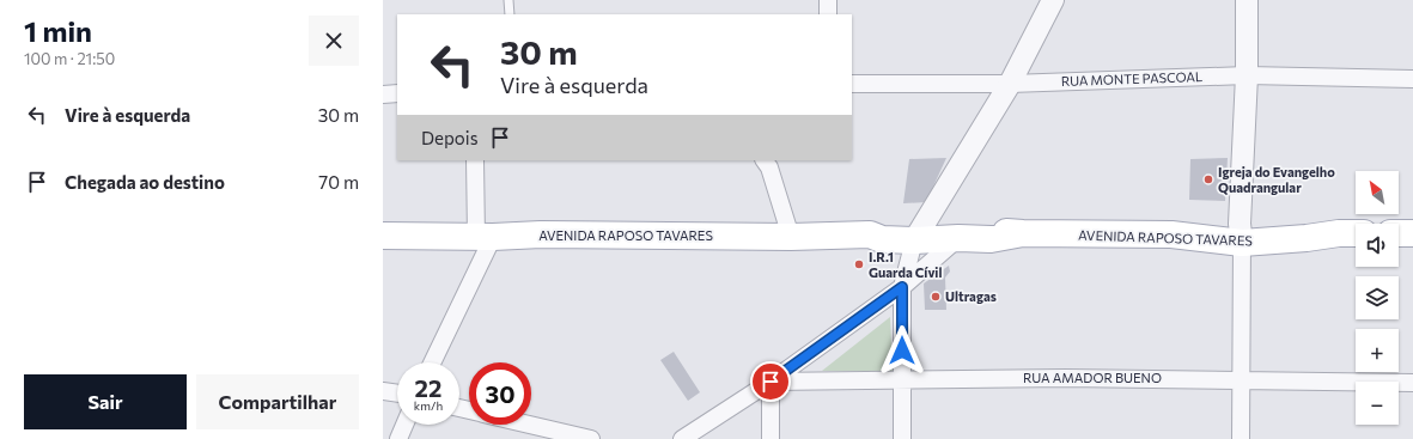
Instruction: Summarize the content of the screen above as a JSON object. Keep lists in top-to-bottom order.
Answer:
{
  "streets": {
    "main road": ["AVENIDA RAPOSO TAVARES"],
    "street": ["RUA MONTE PASCOAL", "RUA AMADOR BUENO"]
  },
  "places": ["Igreja do Evangelho Quadrangular", "I.R.1 Guarda Cívil", "Ultragas"],
  "north": "top left",
  "page": {
    "heading": ["1 min", "100 m · 21:50"],
    "turn": ["30 m", "Vire à esquerda"],
    "list": [
      {
        "name": "Vire à esquerda",
        "value": "30 m"
      },
      {
        "name": "Chegada ao destino",
        "value": "70 m"
      }
    ],
    "then": "Depois",
    "map_buttons": ["+", "−"],
    "speed": "22 km/h",
    "limit": "30",
    "buttons": ["Sair", "Compartilhar"]
  }
}
